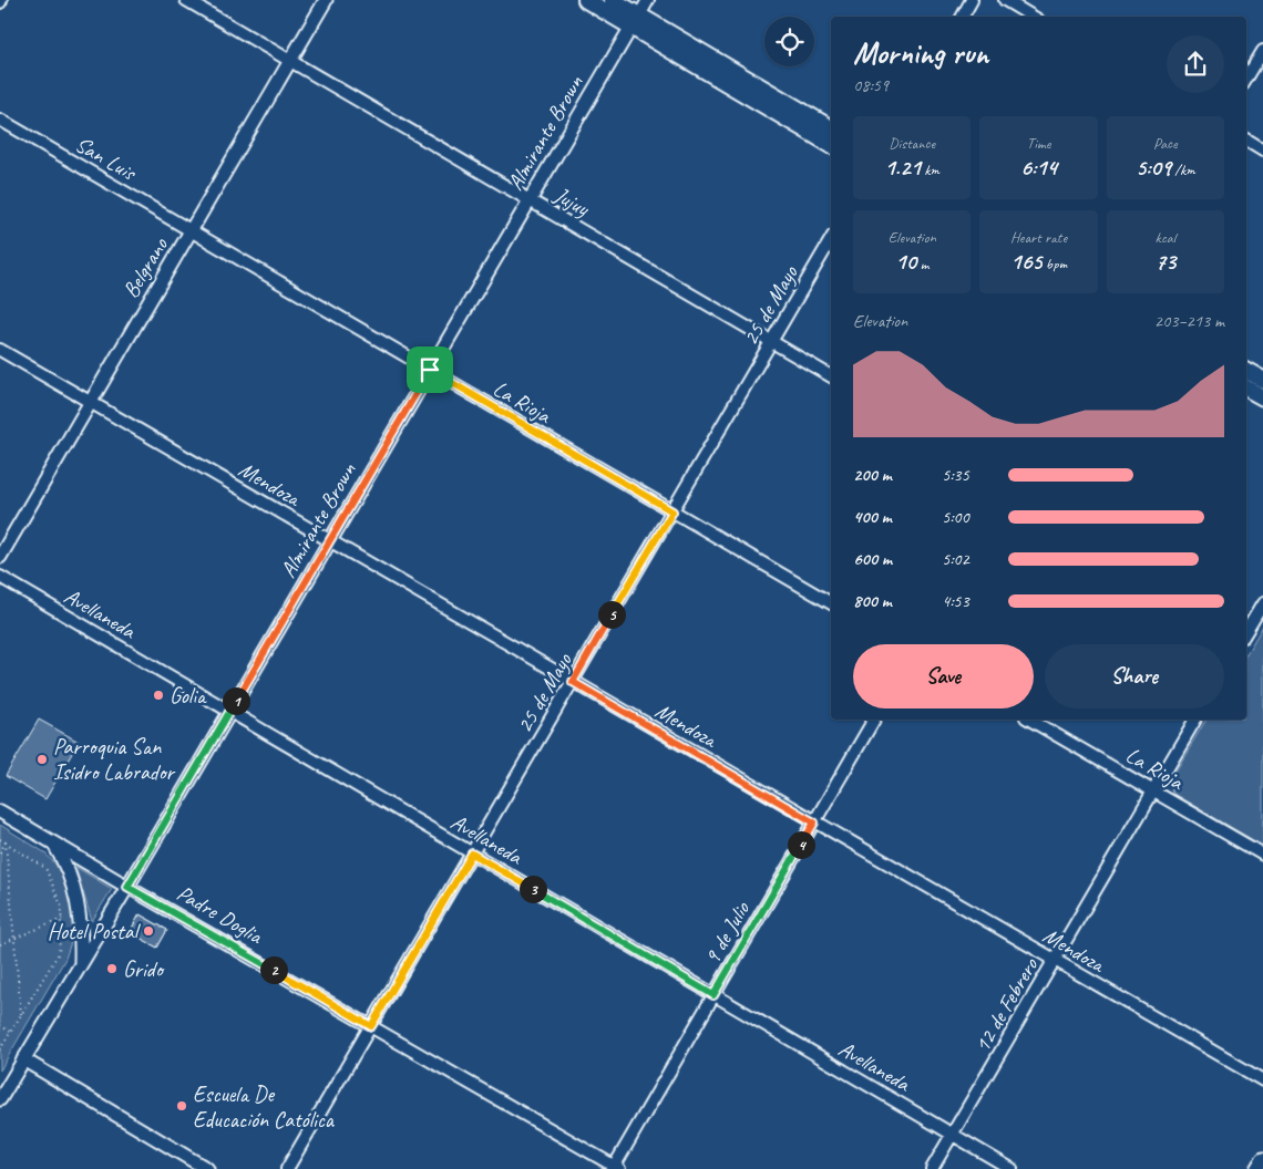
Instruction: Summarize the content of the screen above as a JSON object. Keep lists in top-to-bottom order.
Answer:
{
  "streets": {
    "street": [
      "Almirante Brown",
      "San Luis",
      "Jujuy",
      "Belgrano",
      "25 de Mayo",
      "La Rioja",
      "Mendoza",
      "Avellaneda",
      "Padre Doglia",
      "9 de Julio",
      "12 de Febrero"
    ]
  },
  "crossings": [
    ["Almirante Brown", "Jujuy"],
    ["Almirante Brown", "La Rioja"],
    ["Almirante Brown", "Mendoza"],
    ["Almirante Brown", "Avellaneda"],
    ["Almirante Brown", "Padre Doglia"],
    ["San Luis", "Belgrano"],
    ["San Luis", "La Rioja"],
    ["Jujuy", "Belgrano"],
    ["Jujuy", "25 de Mayo"],
    ["Belgrano", "La Rioja"],
    ["Belgrano", "Mendoza"],
    ["25 de Mayo", "La Rioja"],
    ["25 de Mayo", "Mendoza"],
    ["25 de Mayo", "Avellaneda"],
    ["25 de Mayo", "Padre Doglia"],
    ["La Rioja", "12 de Febrero"],
    ["Mendoza", "9 de Julio"],
    ["Mendoza", "12 de Febrero"],
    ["Avellaneda", "9 de Julio"],
    ["Avellaneda", "12 de Febrero"],
    ["Padre Doglia", "9 de Julio"]
  ],
  "places": [
    "Golia",
    "Parroquia San Isidro Labrador",
    "Hotel Postal",
    "Grido",
    "Escuela De Educación Católica"
  ],
  "page": {
    "heading": ["Morning run", "08:59"],
    "stats": [
      ["Distance", "1.21 km"],
      ["Time", "6:14"],
      ["Pace", "5:09 /km"],
      ["Elevation", "10 m"],
      ["Heart rate", "165 bpm"],
      ["kcal", "73"]
    ],
    "chart": ["Elevation", "203–213 m"],
    "list": [
      {
        "name": "200 m",
        "note": "5:35"
      },
      {
        "name": "400 m",
        "note": "5:00"
      },
      {
        "name": "600 m",
        "note": "5:02"
      },
      {
        "name": "800 m",
        "note": "4:53"
      }
    ],
    "pins": [
      "5",
      "1",
      "4",
      "3",
      "2"
    ],
    "buttons": ["Save", "Share"]
  }
}
